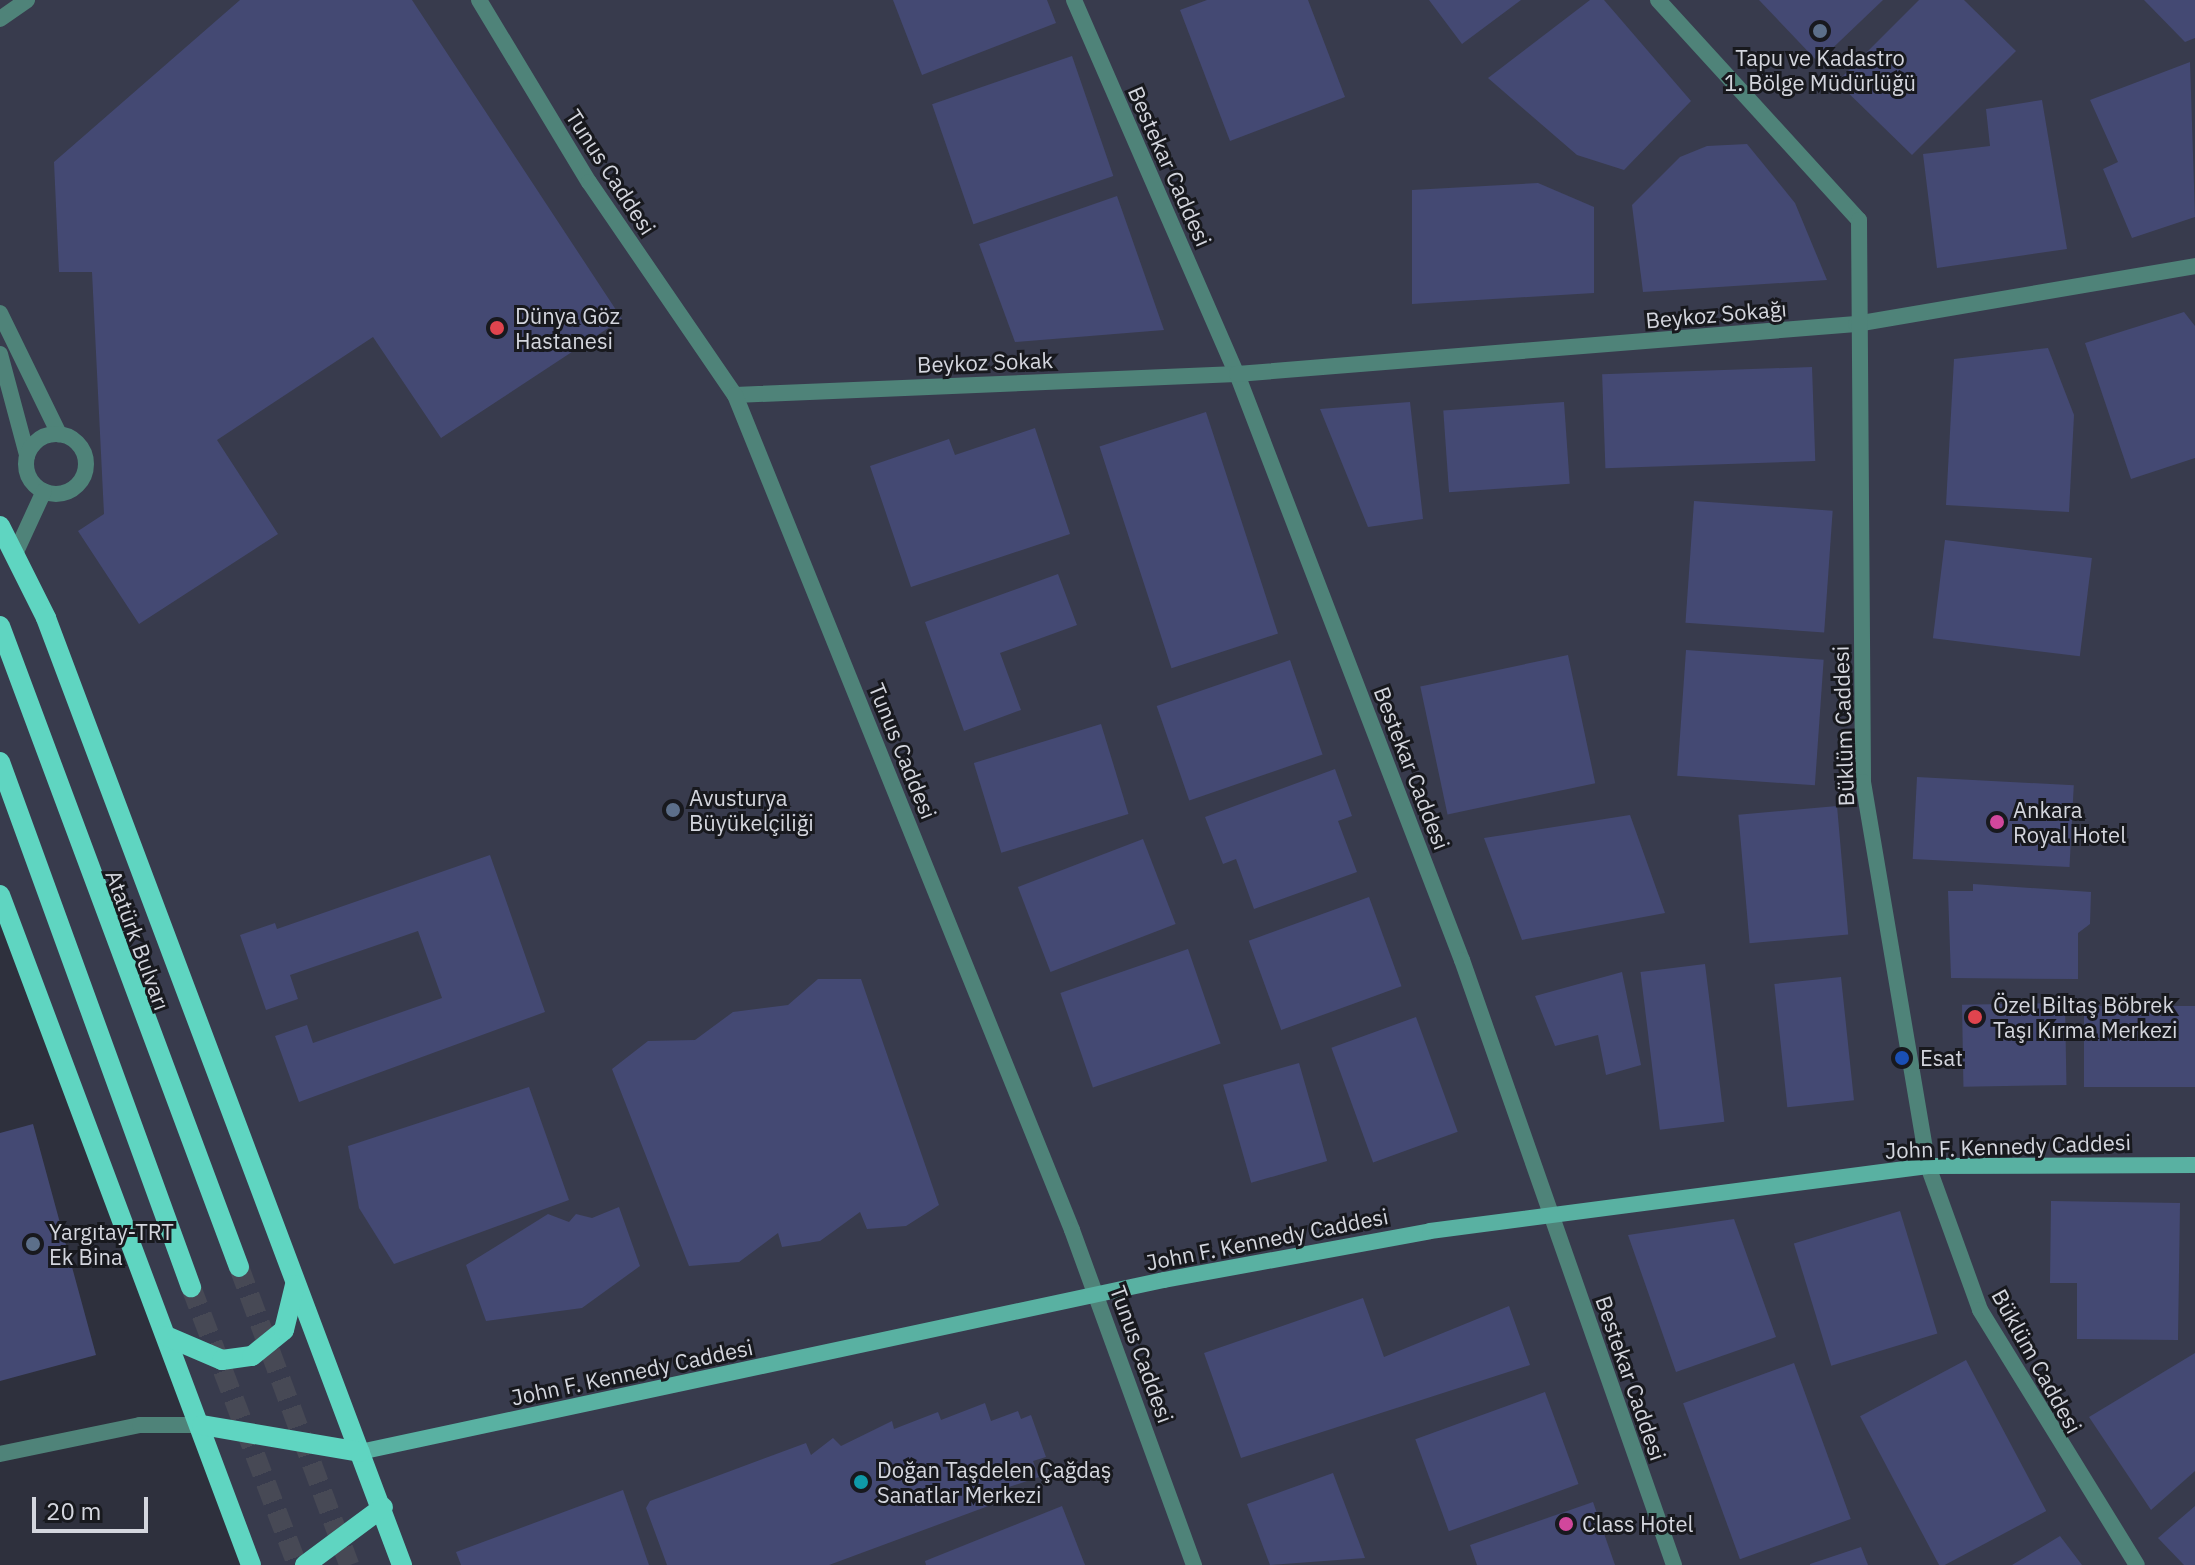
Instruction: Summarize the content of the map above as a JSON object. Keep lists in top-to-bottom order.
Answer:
{
  "streets": {
    "main road": ["Atatürk Bulvarı", "John F. Kennedy Caddesi"],
    "street": [
      "Bestekar Caddesi",
      "Tunus Caddesi",
      "Beykoz Sokağı",
      "Beykoz Sokak",
      "Büklüm Caddesi"
    ]
  },
  "crossings": [
    ["Bestekar Caddesi", "Beykoz Sokağı"],
    ["Bestekar Caddesi", "Beykoz Sokak"],
    ["Bestekar Caddesi", "John F. Kennedy Caddesi"],
    ["Tunus Caddesi", "Beykoz Sokak"],
    ["Tunus Caddesi", "John F. Kennedy Caddesi"],
    ["Beykoz Sokağı", "Beykoz Sokak"],
    ["Beykoz Sokağı", "Büklüm Caddesi"],
    ["Büklüm Caddesi", "John F. Kennedy Caddesi"]
  ],
  "places": [
    "Tapu ve Kadastro 1. Bölge Müdürlüğü",
    "Dünya Göz Hastanesi",
    "Avusturya Büyükelçiliği",
    "Ankara Royal Hotel",
    "Özel Biltaş Böbrek Taşı Kırma Merkezi",
    "Esat",
    "Yargıtay-TRT Ek Bina",
    "Doğan Taşdelen Çağdaş Sanatlar Merkezi",
    "Class Hotel"
  ],
  "scale_bar": "20 m"
}
